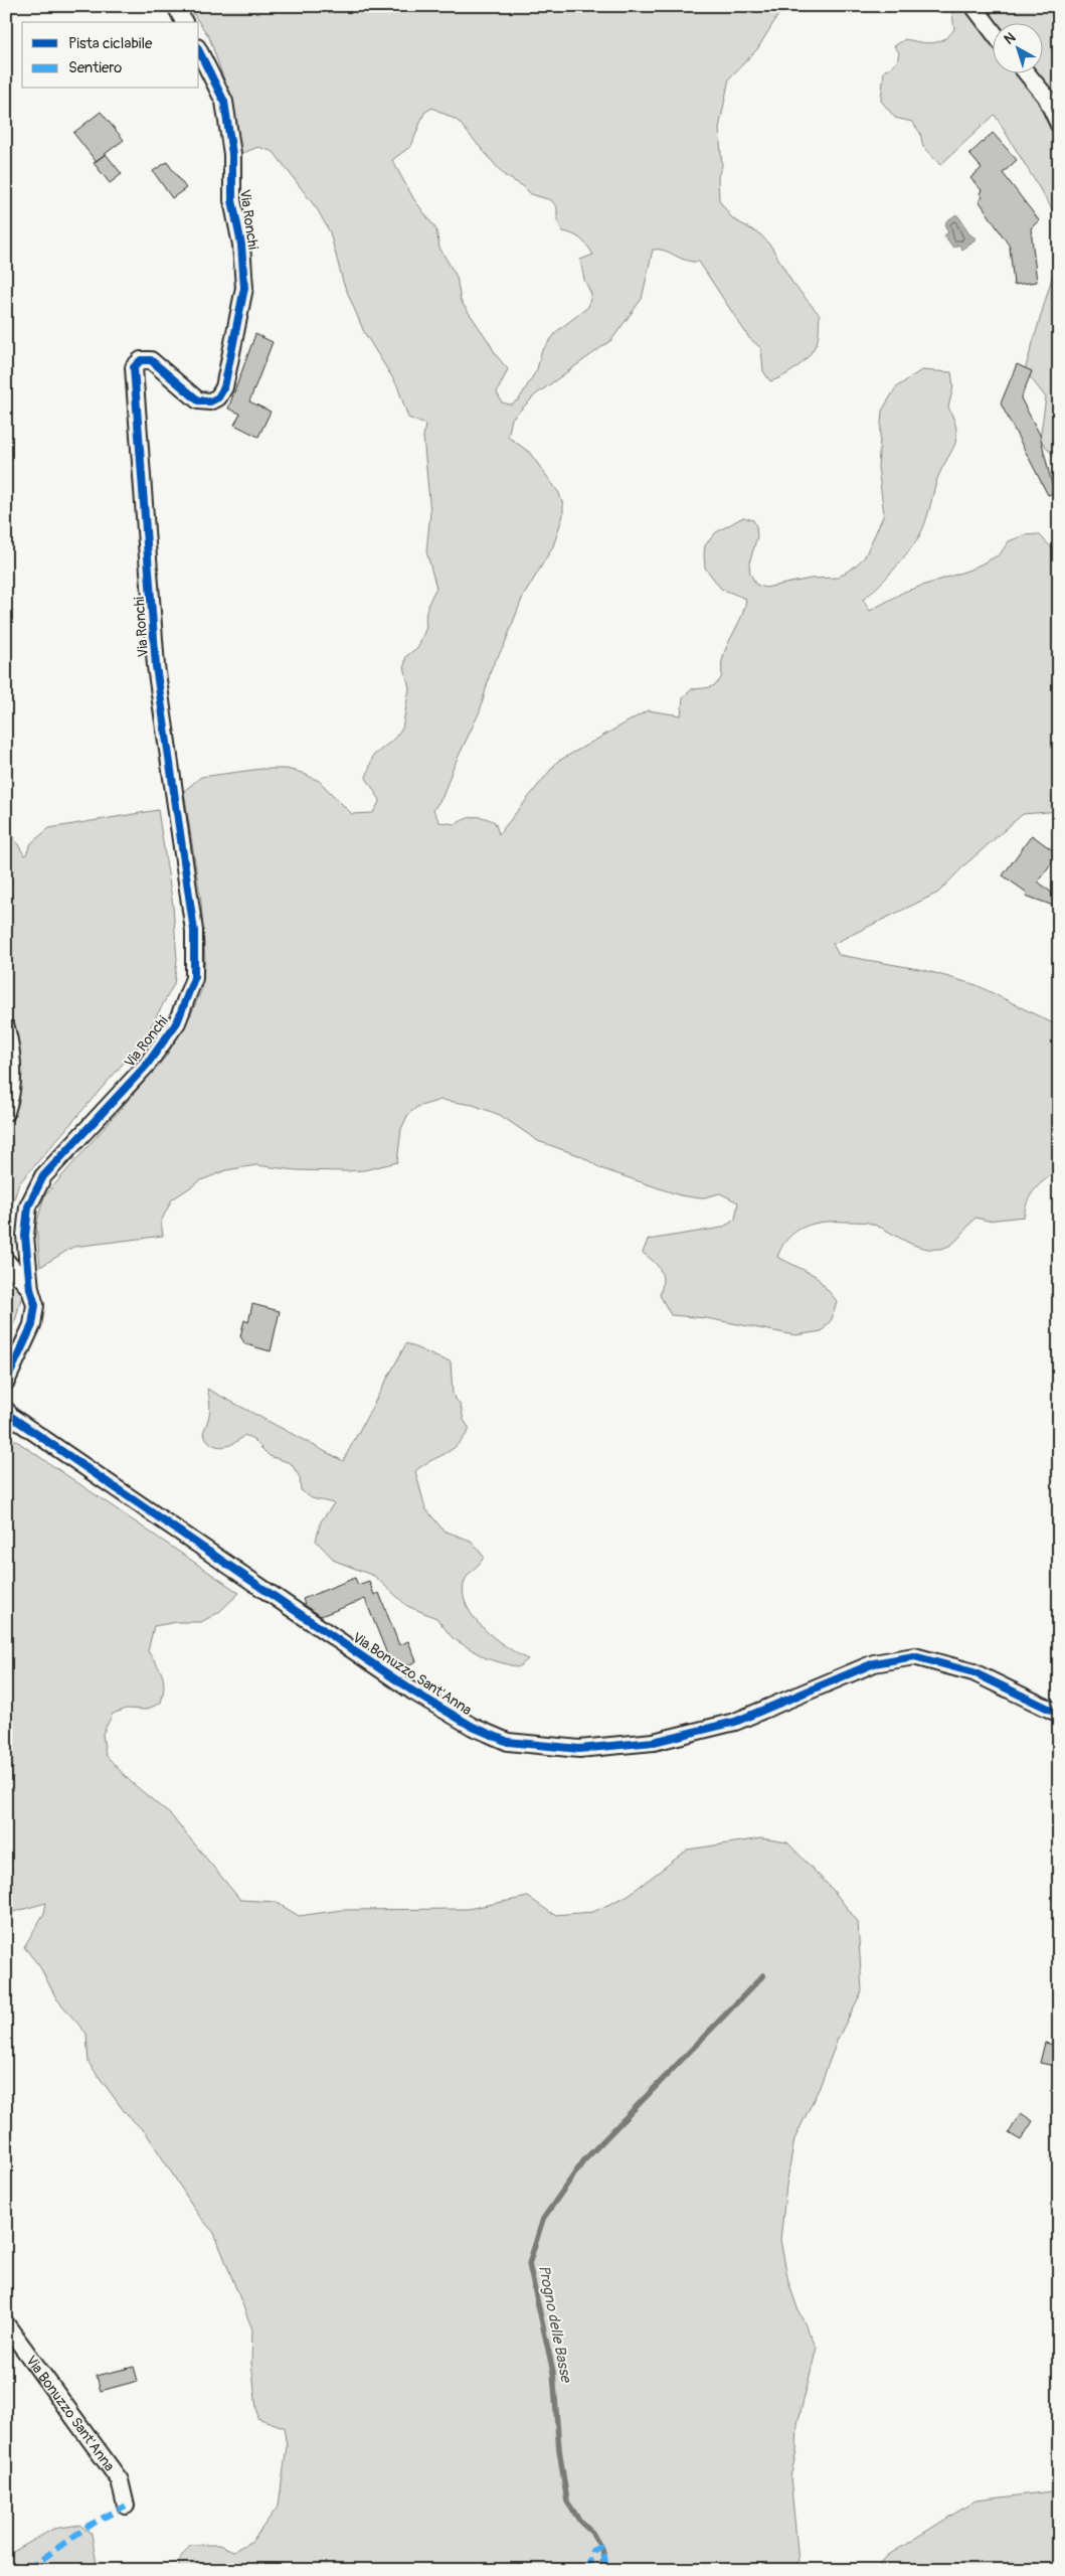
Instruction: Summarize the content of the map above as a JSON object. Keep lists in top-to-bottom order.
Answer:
{
  "streets": {
    "street": ["Via Ronchi", "Via Bonuzzo Sant'Anna"]
  },
  "water": ["Progno delle Basse"],
  "legend": ["Pista ciclabile", "Sentiero"],
  "north": "top left"
}
